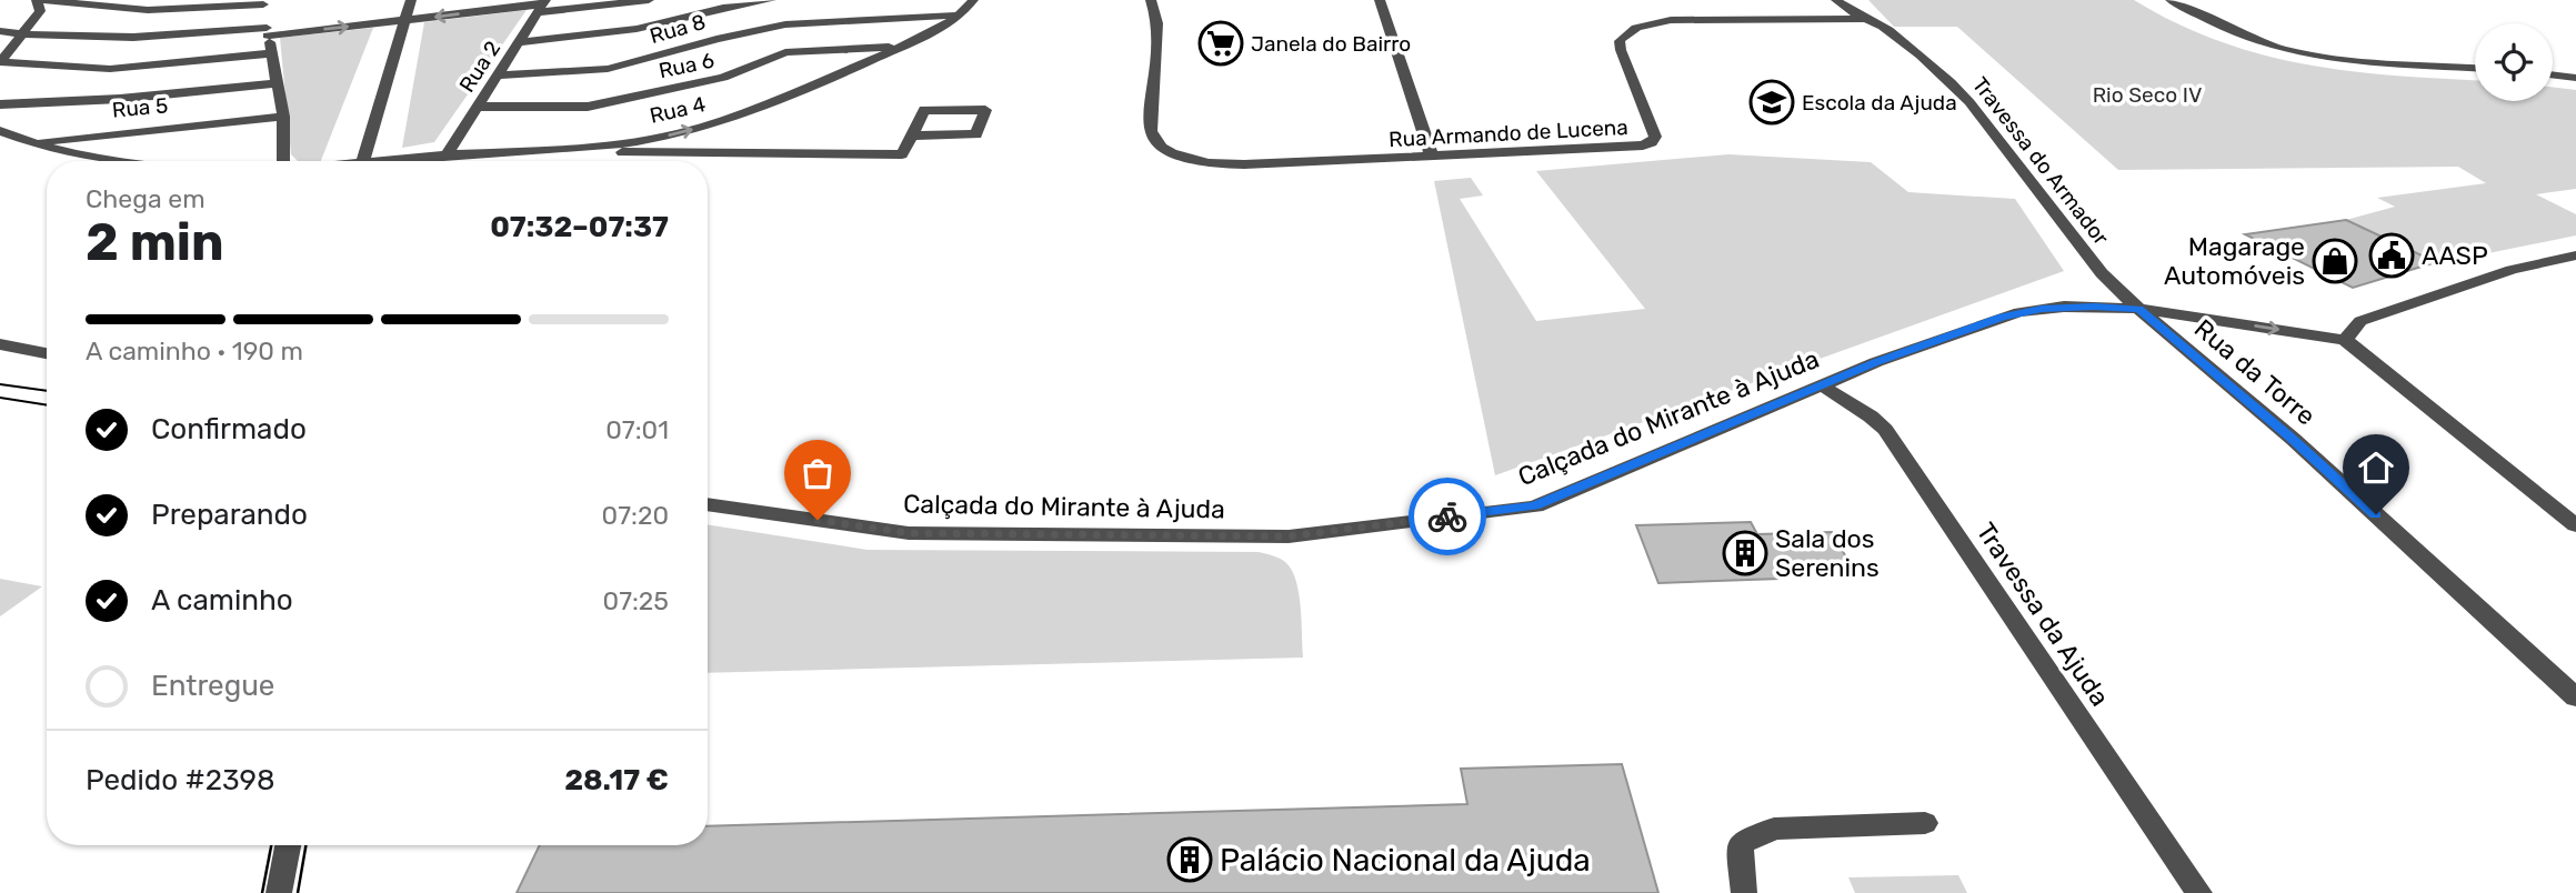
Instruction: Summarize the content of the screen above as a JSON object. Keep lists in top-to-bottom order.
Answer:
{
  "streets": {
    "street": [
      "Rua 8",
      "Rua 6",
      "Rua 2",
      "Rua 5",
      "Rua 4",
      "Rua Armando de Lucena",
      "Travessa do Armador",
      "Rua da Torre",
      "Calçada do Mirante à Ajuda",
      "Travessa da Ajuda"
    ]
  },
  "crossings": [
    ["Rua 8", "Rua 2"],
    ["Rua 8", "Rua 4"],
    ["Rua 6", "Rua 2"],
    ["Rua 6", "Rua 4"],
    ["Rua 2", "Rua 4"],
    ["Rua 5", "Rua 4"],
    ["Rua Armando de Lucena", "Travessa do Armador"],
    ["Travessa do Armador", "Rua da Torre"],
    ["Travessa do Armador", "Calçada do Mirante à Ajuda"],
    ["Rua da Torre", "Calçada do Mirante à Ajuda"],
    ["Calçada do Mirante à Ajuda", "Travessa da Ajuda"]
  ],
  "parks": ["Rio Seco IV"],
  "places": {
    "supermarket": ["Janela do Bairro"],
    "school or university": ["Escola da Ajuda"],
    "public building": ["AASP"],
    "shop": ["Magarage Automóveis"],
    "building": ["Sala dos Serenins", "Palácio Nacional da Ajuda"]
  },
  "page": {
    "heading": ["2 min", "Chega em", "07:32–07:37"],
    "panel": ["Pedido #2398", "28.17 €"],
    "bar": "A caminho · 190 m",
    "list": [
      ["Confirmado", "07:01"],
      ["Preparando", "07:20"],
      ["A caminho", "07:25"],
      "Entregue"
    ]
  }
}
